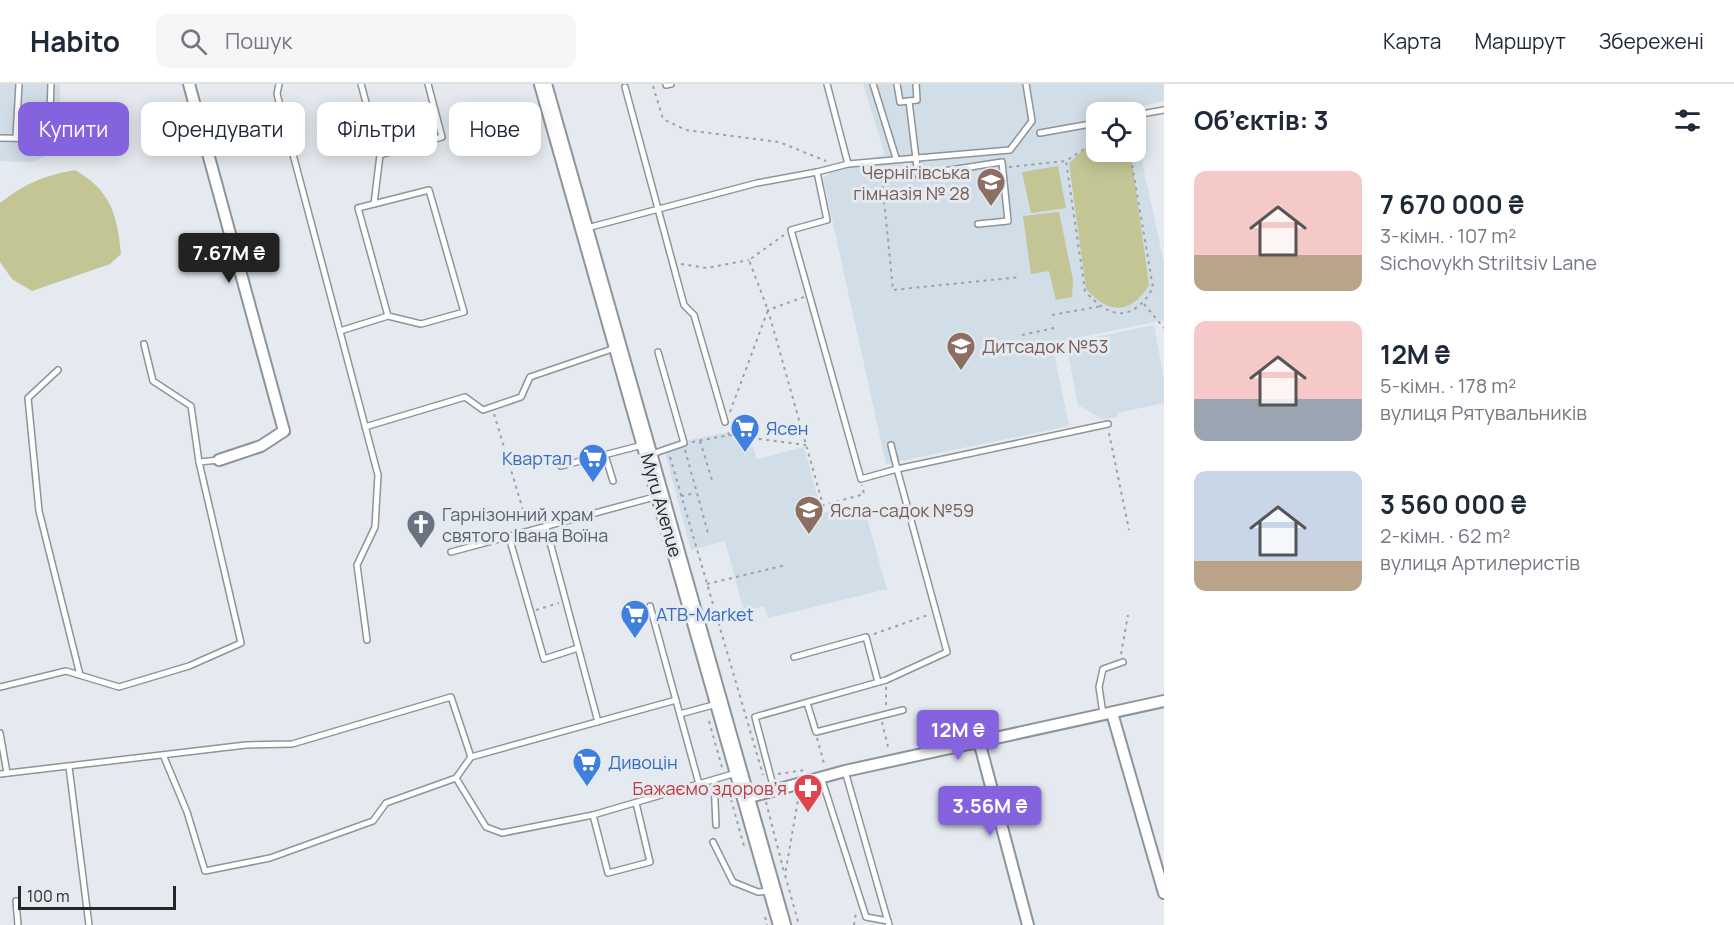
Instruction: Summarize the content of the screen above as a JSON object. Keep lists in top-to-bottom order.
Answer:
{
  "streets": {
    "main road": ["Myru Avenue"]
  },
  "places": {
    "school or university": ["Чернігівська гімназія № 28", "Дитсадок №53", "Ясла-садок №59"],
    "supermarket": [
      "Ясен",
      "Квартал",
      "ATB-Market",
      "Дивоцін"
    ],
    "church": ["Гарнізонний храм святого Івана Воїна"],
    "pharmacy": ["Бажаємо здоров’я"]
  },
  "scale_bar": "100 m",
  "page": {
    "header": "Habito",
    "search": "Пошук",
    "nav": ["Карта", "Маршрут", "Збережені"],
    "heading": "Об’єктів: 3",
    "chip": [
      "Купити",
      "Орендувати",
      "Фільтри",
      "Нове"
    ],
    "list": [
      {
        "name": "7 670 000 ₴",
        "note": "3-кімн. · 107 m² · Sichovykh Striltsiv Lane"
      },
      {
        "name": "12M ₴",
        "note": "5-кімн. · 178 m² · вулиця Рятувальників"
      },
      {
        "name": "3 560 000 ₴",
        "note": "2-кімн. · 62 m² · вулиця Артилеристів"
      }
    ],
    "price": ["7.67M ₴", "12M ₴", "3.56M ₴"],
    "scale": "100 m"
  }
}
